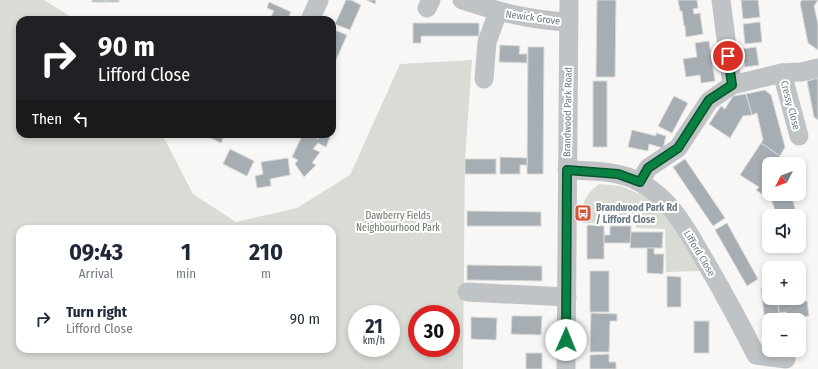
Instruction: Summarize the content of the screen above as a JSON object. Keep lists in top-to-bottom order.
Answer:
{
  "streets": {
    "street": [
      "Newick Grove",
      "Cressy Close",
      "Brandwood Park Road",
      "Lifford Close"
    ]
  },
  "crossings": [
    ["Newick Grove", "Brandwood Park Road"],
    ["Brandwood Park Road", "Lifford Close"]
  ],
  "parks": ["Dawberry Fields Neighbourhood Park"],
  "places": {
    "bus stop": ["Brandwood Park Rd / Lifford Close"]
  },
  "north": "bottom left",
  "page": {
    "turn": ["90 m", "Lifford Close"],
    "then": "Then",
    "map_buttons": ["+", "−"],
    "eta": [
      "09:43",
      "Arrival",
      "1",
      "min",
      "210",
      "m"
    ],
    "list": [
      {
        "name": "Turn right",
        "note": "Lifford Close",
        "value": "90 m"
      }
    ],
    "speed": "21 km/h",
    "limit": "30"
  }
}
